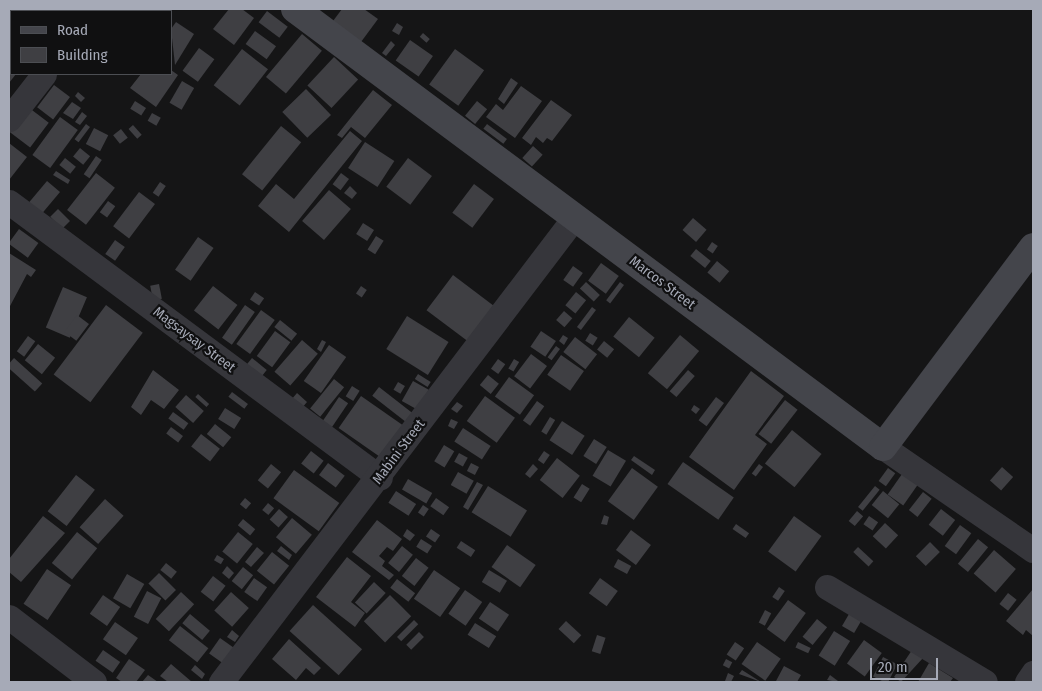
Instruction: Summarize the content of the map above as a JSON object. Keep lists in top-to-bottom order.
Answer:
{
  "streets": {
    "street": ["Marcos Street", "Magsaysay Street", "Mabini Street"]
  },
  "crossings": [
    ["Marcos Street", "Mabini Street"],
    ["Magsaysay Street", "Mabini Street"]
  ],
  "legend": ["Road", "Building"],
  "scale_bar": "20 m"
}
